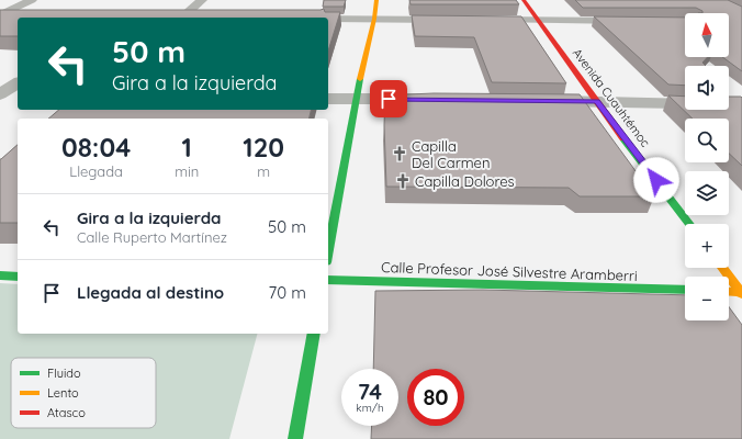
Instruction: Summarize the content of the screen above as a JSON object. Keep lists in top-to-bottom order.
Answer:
{
  "streets": {
    "main road": ["Avenida Cuauhtémoc", "Calle Profesor José Silvestre Aramberri"]
  },
  "places": {
    "church": ["Capilla Del Carmen", "Capilla Dolores"]
  },
  "legend": ["Fluido", "Lento", "Atasco"],
  "north": "top",
  "page": {
    "map_buttons": ["+", "−"],
    "turn": ["50 m", "Gira a la izquierda"],
    "eta": [
      "08:04",
      "Llegada",
      "1",
      "min",
      "120",
      "m"
    ],
    "list": [
      {
        "name": "Gira a la izquierda",
        "note": "Calle Ruperto Martínez",
        "value": "50 m"
      },
      {
        "name": "Llegada al destino",
        "value": "70 m"
      }
    ],
    "speed": "74 km/h",
    "limit": "80"
  }
}
